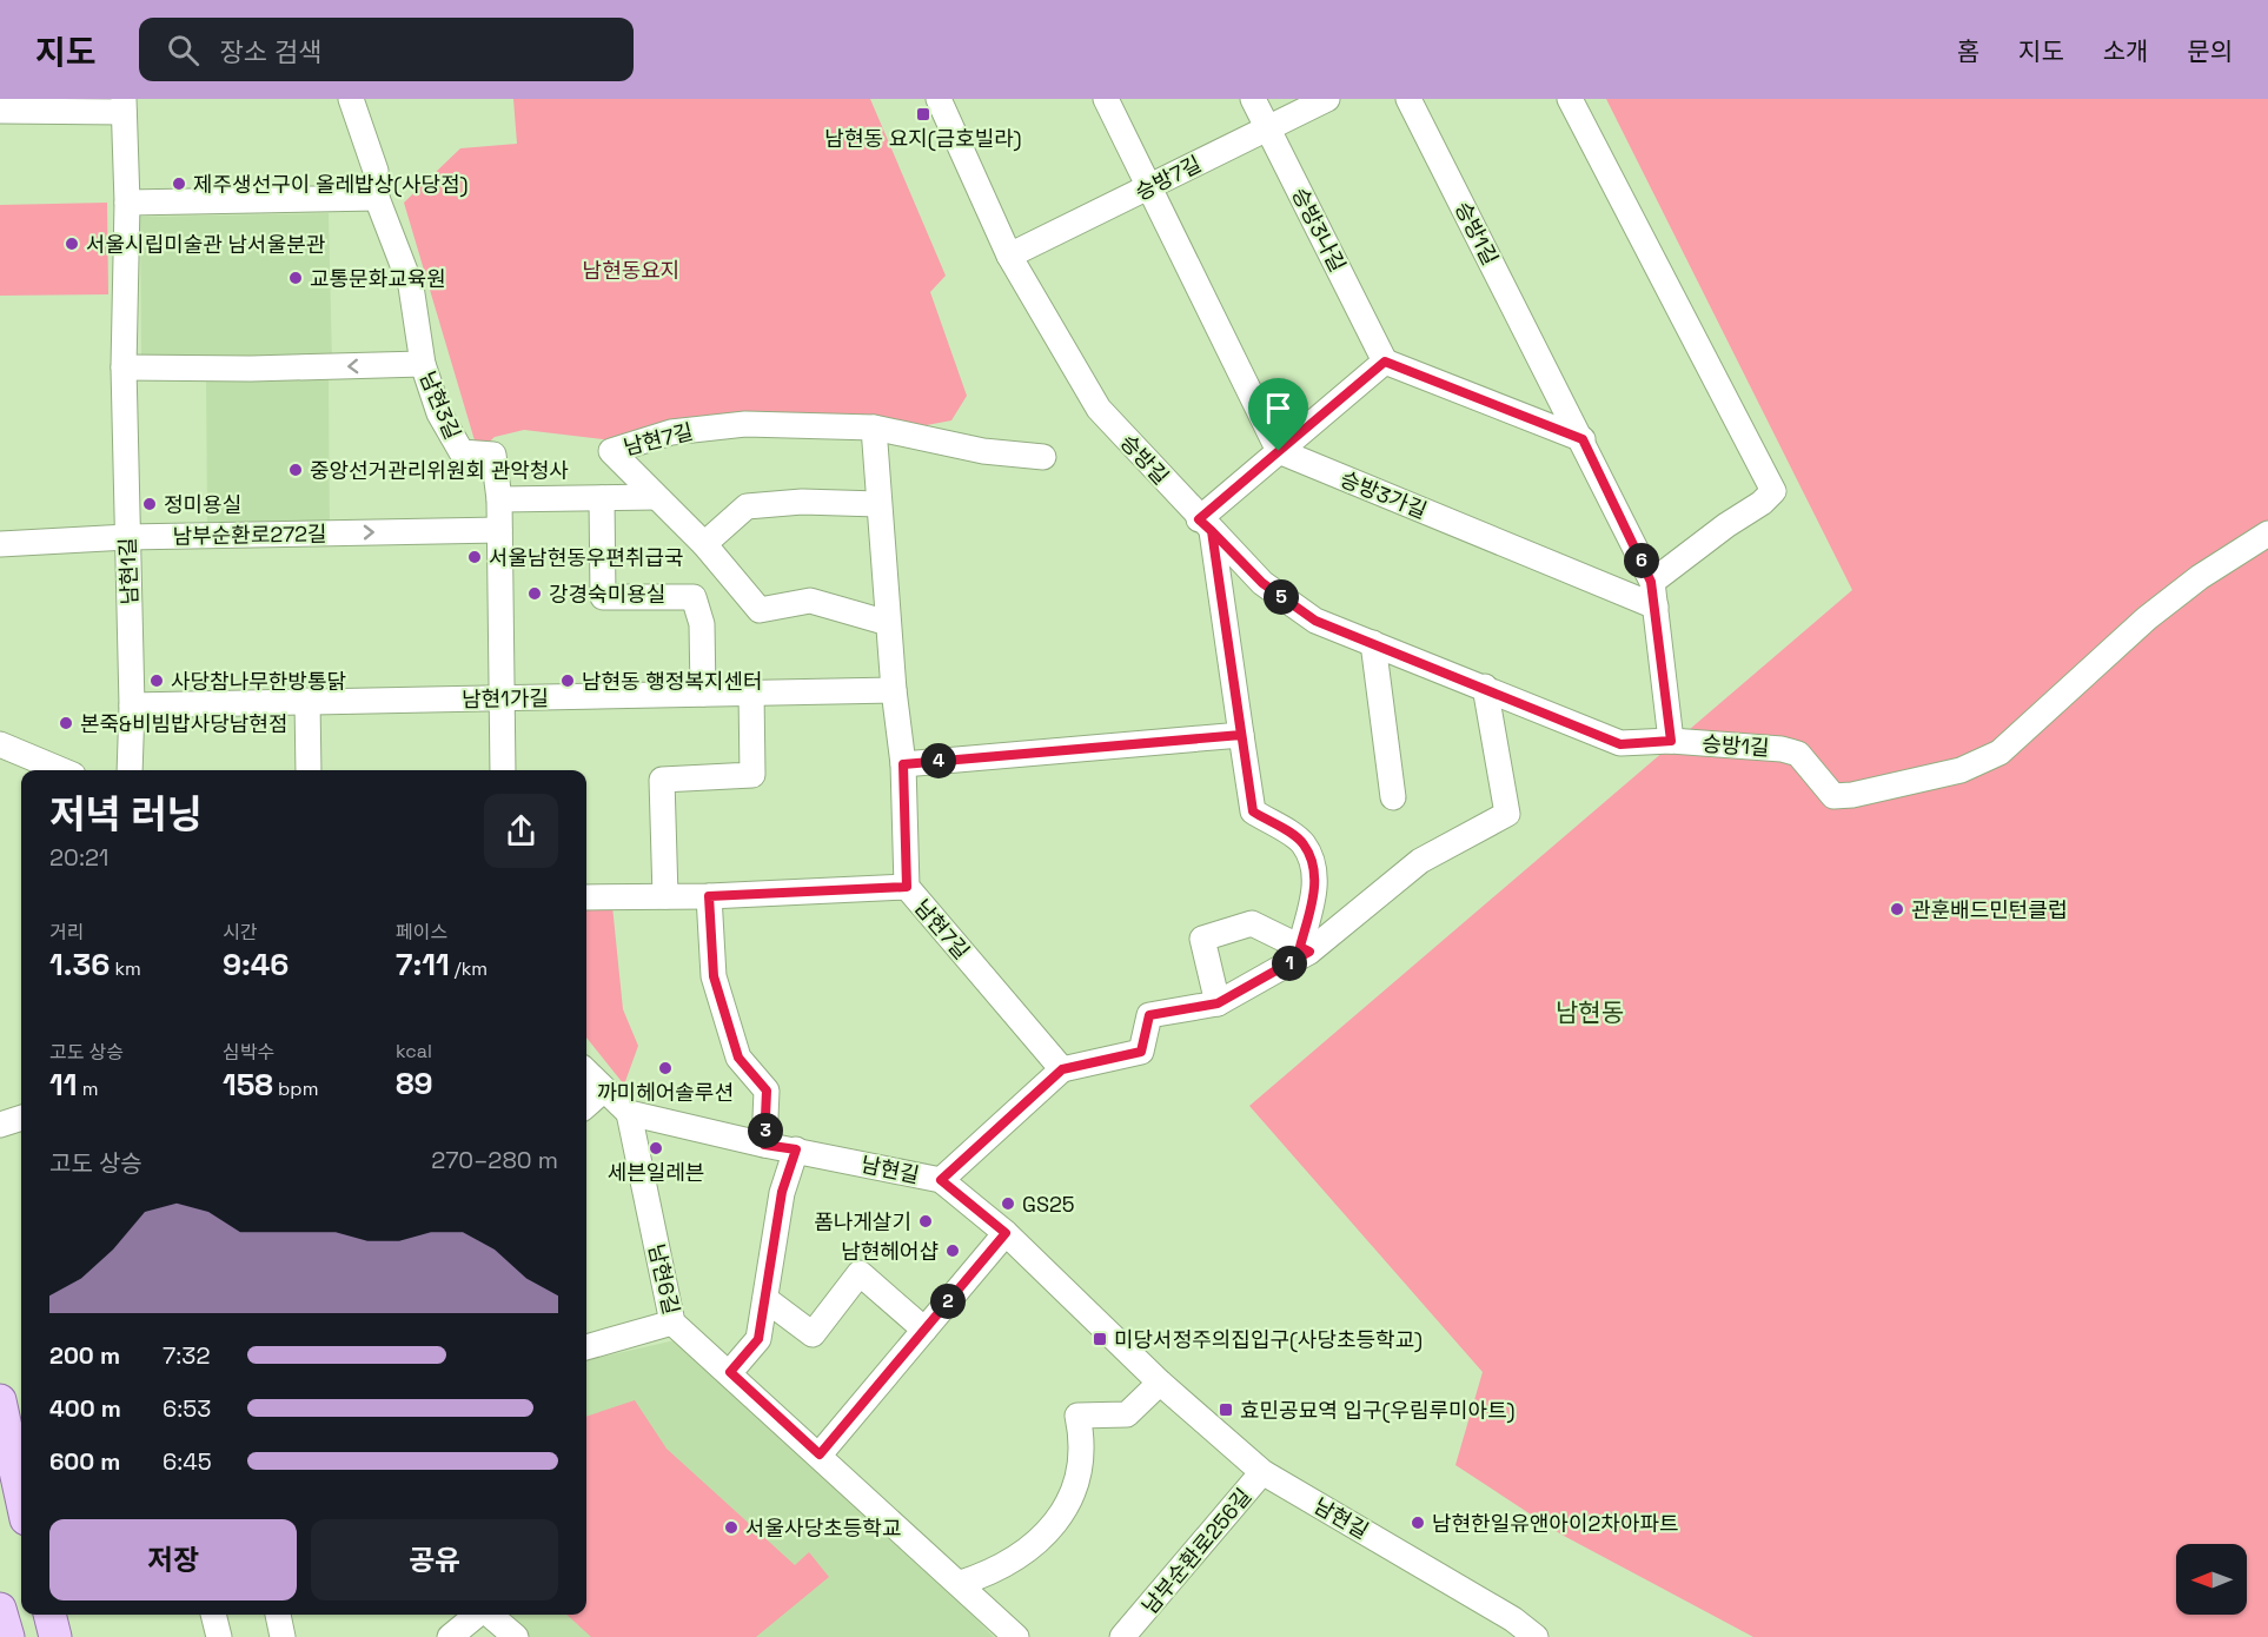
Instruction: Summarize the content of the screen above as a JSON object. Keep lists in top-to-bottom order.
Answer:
{
  "streets": {
    "street": [
      "승방7길",
      "승방3나길",
      "승방1길",
      "남현3길",
      "남현7길",
      "승방길",
      "승방3가길",
      "남부순환로272길",
      "남현1길",
      "남현1가길",
      "남현길",
      "남현6길",
      "남부순환로256길"
    ]
  },
  "crossings": [
    ["승방7길", "승방3나길"],
    ["승방7길", "승방길"],
    ["승방1길", "승방길"],
    ["승방1길", "승방3가길"],
    ["남현3길", "남부순환로272길"],
    ["남현3길", "남현1가길"],
    ["남현7길", "남현1가길"],
    ["남부순환로272길", "남현1길"],
    ["남현1길", "남현1가길"],
    ["남현길", "남현6길"],
    ["남현길", "남부순환로256길"]
  ],
  "districts": ["남현동"],
  "parks": ["남현동요지"],
  "places": {
    "transit": ["남현동 요지(금호빌라)", "미당서정주의집입구(사당초등학교)", "효민공묘역 입구(우림루미아트)"],
    "other": [
      "제주생선구이 올레밥상(사당점)",
      "서울시립미술관 남서울분관",
      "교통문화교육원",
      "중앙선거관리위원회 관악청사",
      "정미용실",
      "서울남현동우편취급국",
      "강경숙미용실",
      "사당참나무한방통닭",
      "남현동 행정복지센터",
      "본죽&비빔밥사당남현점",
      "관훈배드민턴클럽",
      "까미헤어솔루션",
      "세븐일레븐",
      "GS25",
      "폼나게살기",
      "남현헤어샵",
      "남현한일유앤아이2차아파트",
      "서울사당초등학교"
    ]
  },
  "north": "left",
  "page": {
    "header": "지도",
    "search": "장소 검색",
    "nav": [
      "홈",
      "지도",
      "소개",
      "문의"
    ],
    "pins": [
      "6",
      "5",
      "4",
      "1",
      "3",
      "2"
    ],
    "heading": ["저녁 러닝", "20:21"],
    "stats": [
      ["거리", "1.36 km"],
      ["시간", "9:46"],
      ["페이스", "7:11 /km"],
      ["고도 상승", "11 m"],
      ["심박수", "158 bpm"],
      ["kcal", "89"]
    ],
    "chart": ["고도 상승", "270–280 m"],
    "list": [
      {
        "name": "200 m",
        "note": "7:32"
      },
      {
        "name": "400 m",
        "note": "6:53"
      },
      {
        "name": "600 m",
        "note": "6:45"
      }
    ],
    "buttons": ["저장", "공유"]
  }
}
